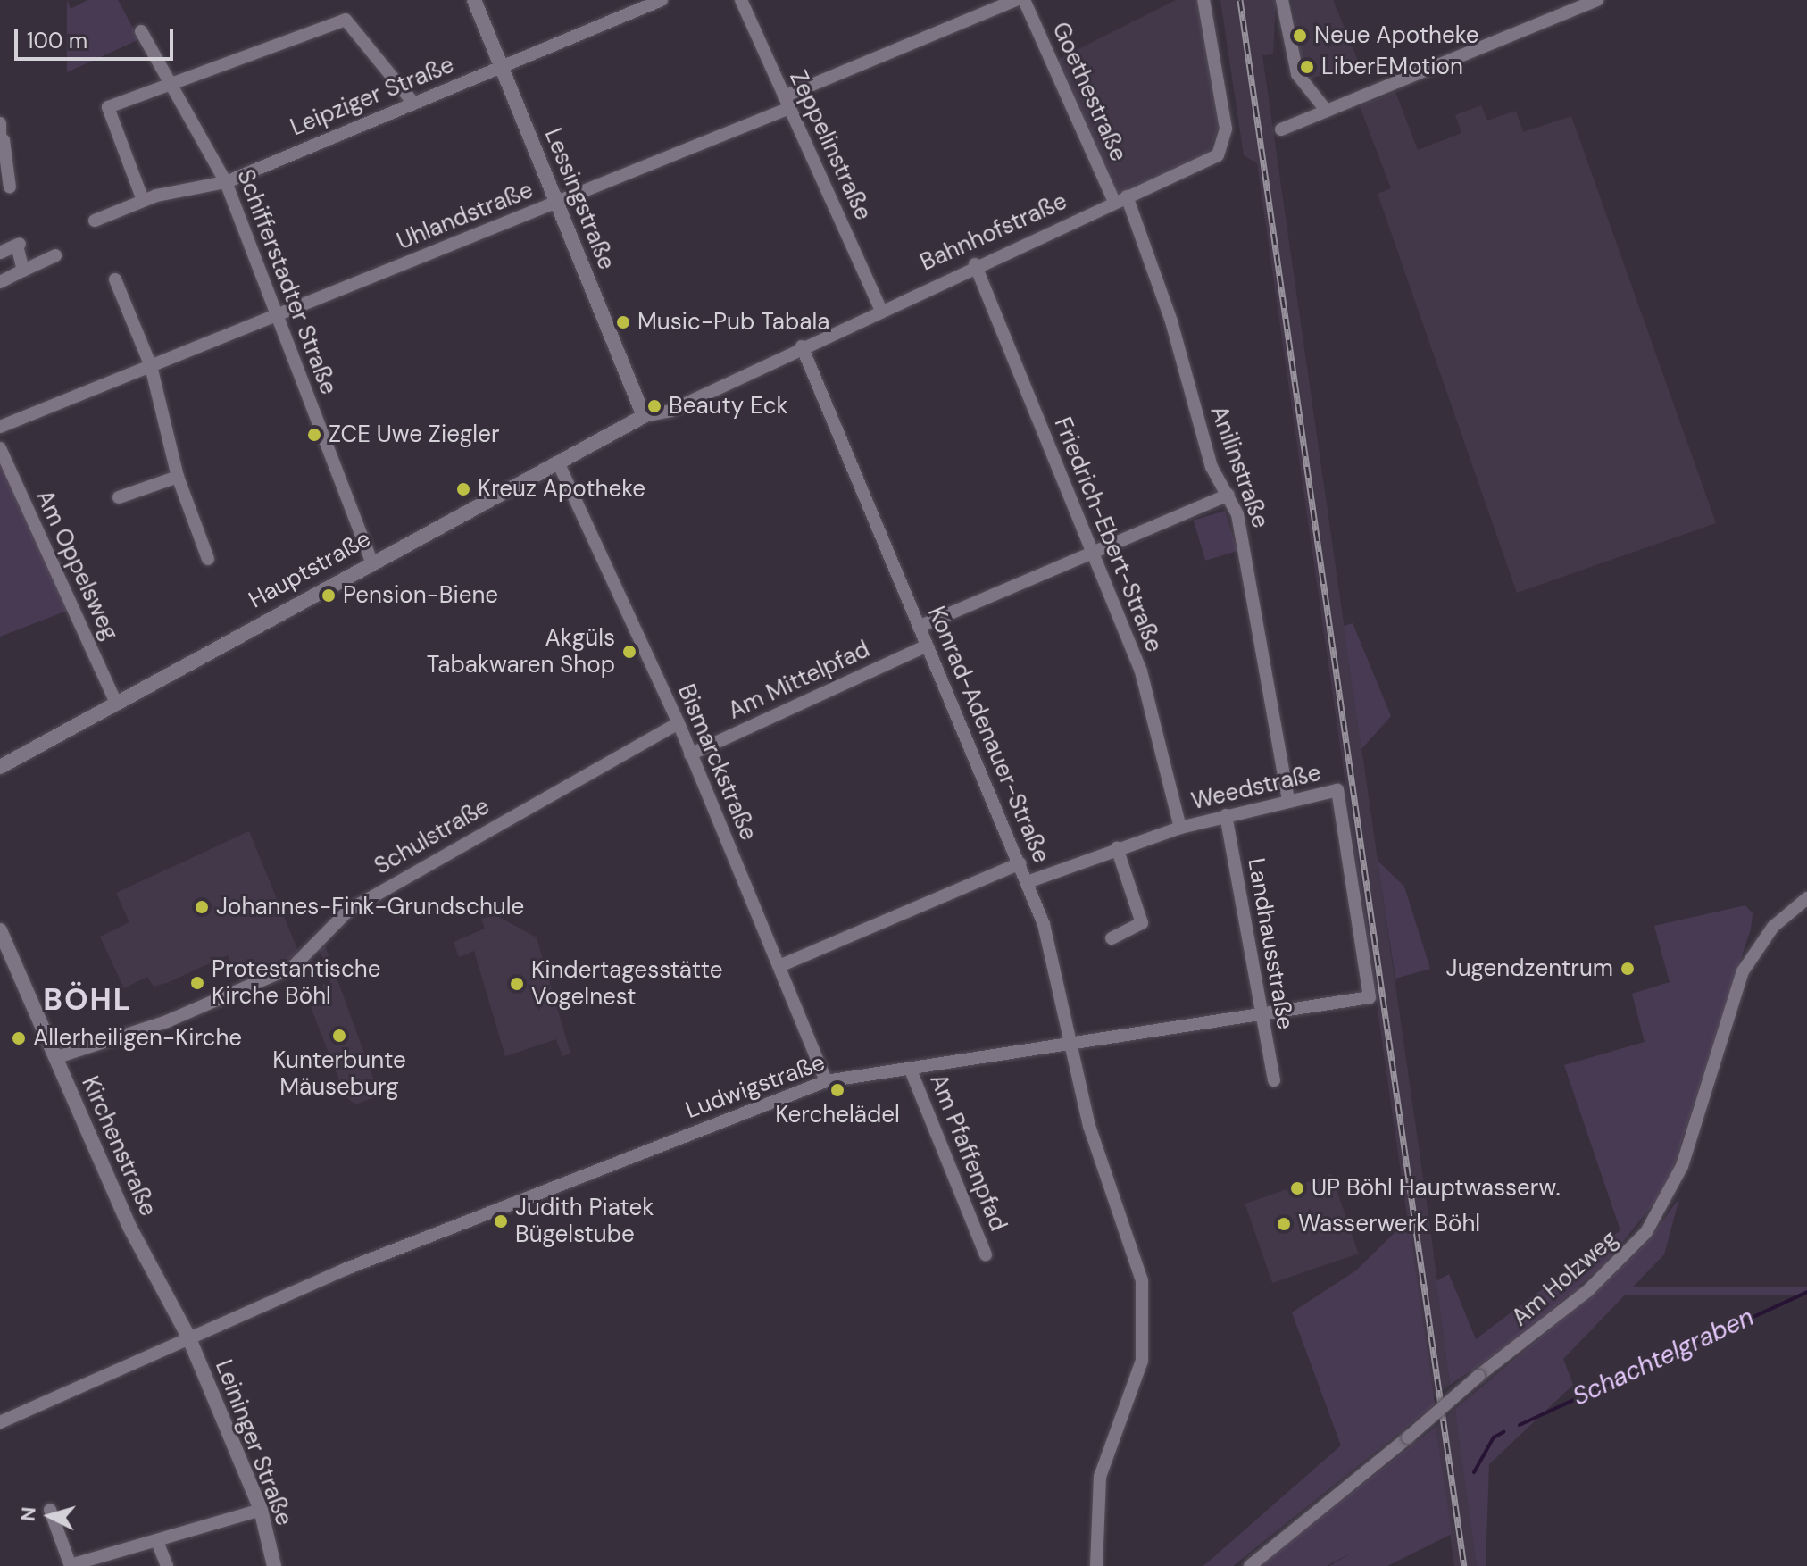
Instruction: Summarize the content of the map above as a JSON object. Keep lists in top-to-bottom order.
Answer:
{
  "streets": {
    "street": [
      "Goethestraße",
      "Leipziger Straße",
      "Zeppelinstraße",
      "Lessingstraße",
      "Uhlandstraße",
      "Bahnhofstraße",
      "Schifferstadter Straße",
      "Anilinstraße",
      "Friedrich-Ebert-Straße",
      "Am Oppelsweg",
      "Hauptstraße",
      "Am Mittelpfad",
      "Konrad-Adenauer-Straße",
      "Bismarckstraße",
      "Weedstraße",
      "Schulstraße",
      "Landhausstraße",
      "Ludwigstraße",
      "Kirchenstraße",
      "Am Pfaffenpfad",
      "Am Holzweg",
      "Leininger Straße"
    ]
  },
  "crossings": [
    ["Goethestraße", "Bahnhofstraße"],
    ["Goethestraße", "Anilinstraße"],
    ["Leipziger Straße", "Lessingstraße"],
    ["Leipziger Straße", "Schifferstadter Straße"],
    ["Zeppelinstraße", "Uhlandstraße"],
    ["Zeppelinstraße", "Bahnhofstraße"],
    ["Lessingstraße", "Uhlandstraße"],
    ["Lessingstraße", "Bahnhofstraße"],
    ["Lessingstraße", "Hauptstraße"],
    ["Uhlandstraße", "Schifferstadter Straße"],
    ["Bahnhofstraße", "Anilinstraße"],
    ["Bahnhofstraße", "Friedrich-Ebert-Straße"],
    ["Bahnhofstraße", "Hauptstraße"],
    ["Bahnhofstraße", "Konrad-Adenauer-Straße"],
    ["Schifferstadter Straße", "Hauptstraße"],
    ["Anilinstraße", "Weedstraße"],
    ["Friedrich-Ebert-Straße", "Weedstraße"],
    ["Am Oppelsweg", "Hauptstraße"],
    ["Hauptstraße", "Bismarckstraße"],
    ["Am Mittelpfad", "Konrad-Adenauer-Straße"],
    ["Am Mittelpfad", "Bismarckstraße"],
    ["Konrad-Adenauer-Straße", "Weedstraße"],
    ["Konrad-Adenauer-Straße", "Ludwigstraße"],
    ["Bismarckstraße", "Schulstraße"],
    ["Bismarckstraße", "Ludwigstraße"],
    ["Weedstraße", "Landhausstraße"],
    ["Weedstraße", "Ludwigstraße"],
    ["Schulstraße", "Kirchenstraße"],
    ["Landhausstraße", "Ludwigstraße"],
    ["Ludwigstraße", "Kirchenstraße"],
    ["Ludwigstraße", "Am Pfaffenpfad"],
    ["Ludwigstraße", "Leininger Straße"],
    ["Kirchenstraße", "Leininger Straße"]
  ],
  "districts": ["BÖHL"],
  "water": ["Schachtelgraben"],
  "places": [
    "Neue Apotheke",
    "LiberEMotion",
    "Music-Pub Tabala",
    "Beauty Eck",
    "ZCE Uwe Ziegler",
    "Kreuz Apotheke",
    "Pension-Biene",
    "Akgüls Tabakwaren Shop",
    "Johannes-Fink-Grundschule",
    "Jugendzentrum",
    "Protestantische Kirche Böhl",
    "Kindertagesstätte Vogelnest",
    "Kunterbunte Mäuseburg",
    "Allerheiligen-Kirche",
    "Kerchelädel",
    "UP Böhl Hauptwasserw.",
    "Judith Piatek Bügelstube",
    "Wasserwerk Böhl"
  ],
  "scale_bar": "100 m",
  "north": "left"
}
